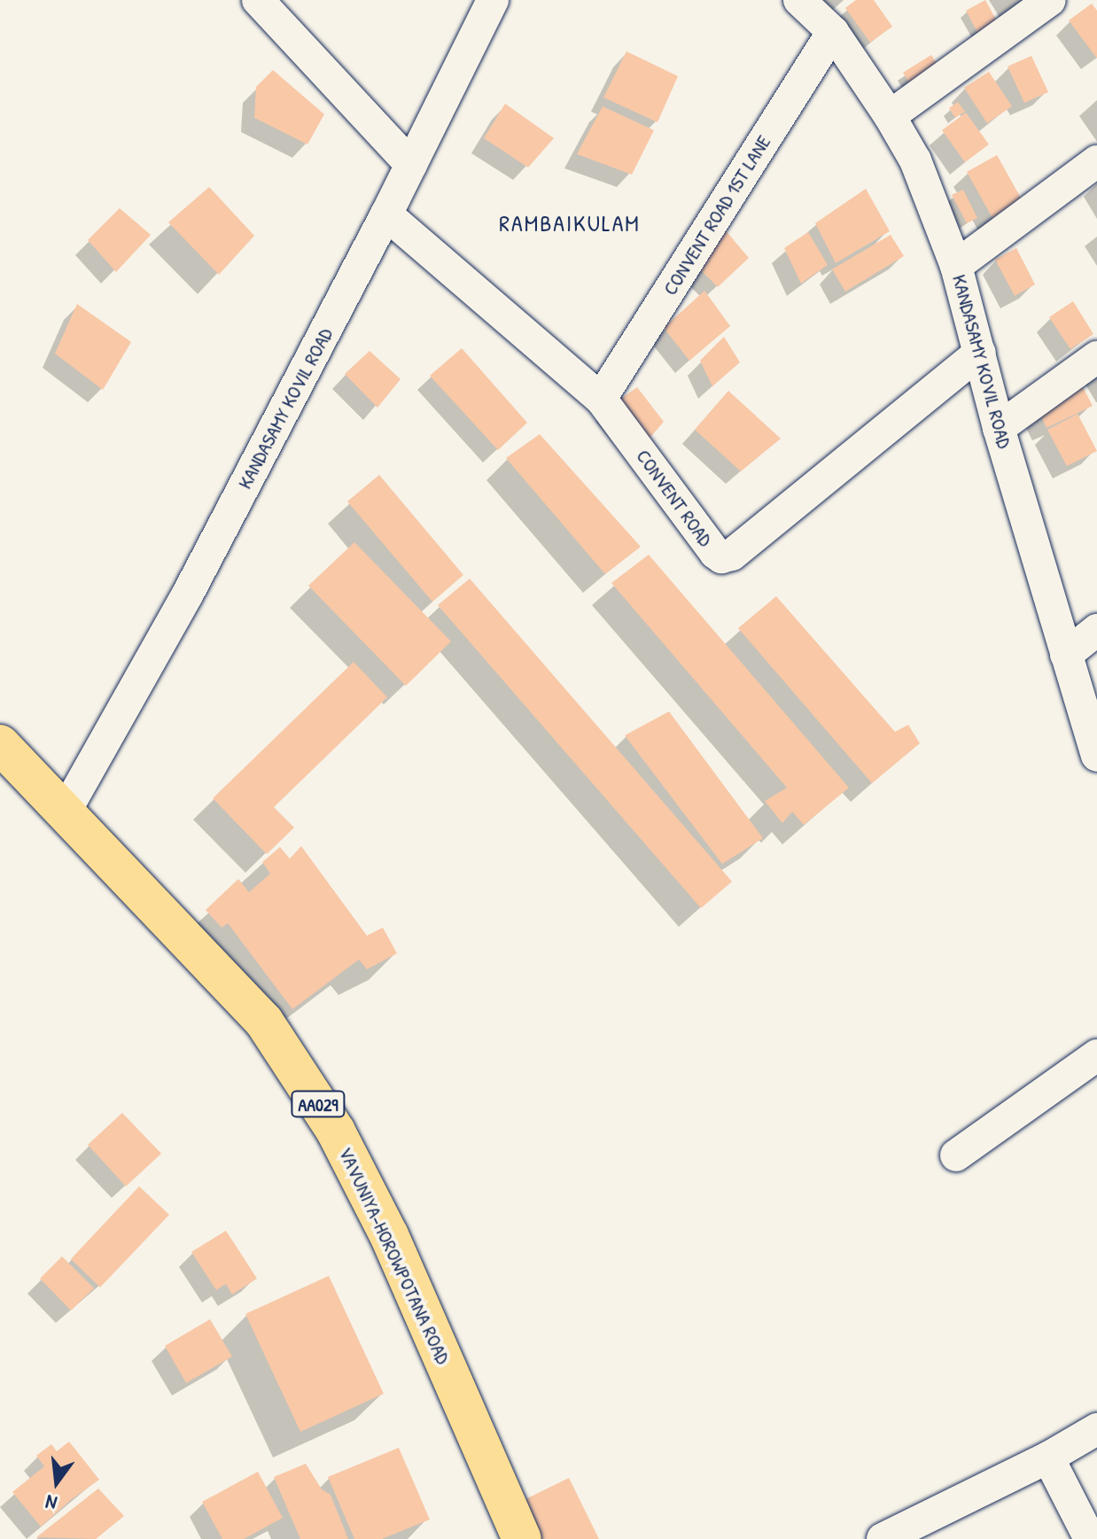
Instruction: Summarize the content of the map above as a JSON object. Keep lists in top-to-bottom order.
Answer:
{
  "streets": {
    "highway": ["AA029", "VAVUNIYA-HOROWPOTANA ROAD"],
    "street": ["CONVENT ROAD 1ST LANE", "KANDASAMY KOVIL ROAD", "CONVENT ROAD"]
  },
  "crossings": [
    ["CONVENT ROAD 1ST LANE", "KANDASAMY KOVIL ROAD"],
    ["CONVENT ROAD 1ST LANE", "CONVENT ROAD"],
    ["KANDASAMY KOVIL ROAD", "CONVENT ROAD"],
    ["KANDASAMY KOVIL ROAD", "VAVUNIYA-HOROWPOTANA ROAD"]
  ],
  "districts": ["RAMBAIKULAM"],
  "north": "bottom"
}
